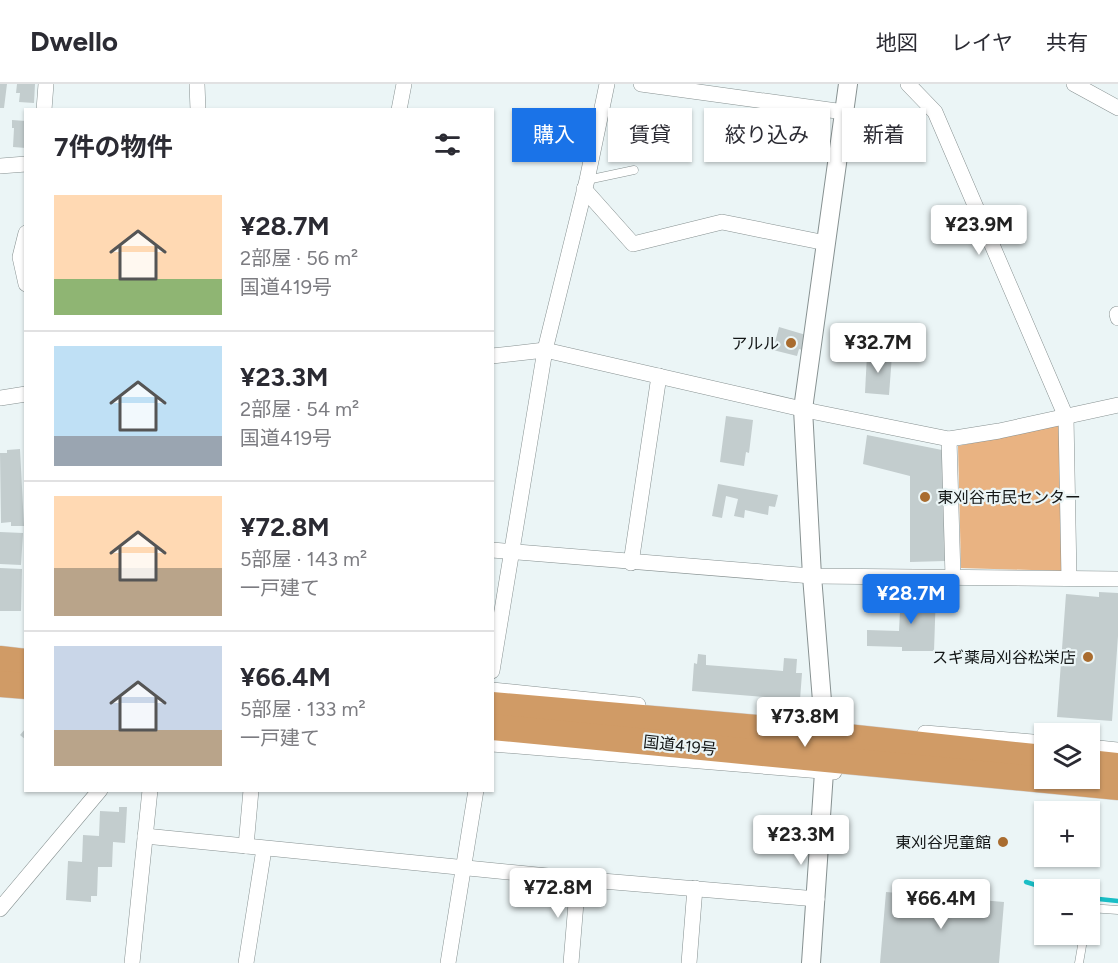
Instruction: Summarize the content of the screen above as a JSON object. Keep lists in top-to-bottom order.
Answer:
{
  "streets": {
    "highway": ["国道419号"]
  },
  "places": [
    "アルル",
    "東刈谷市民センター",
    "スギ薬局刈谷松栄店",
    "東刈谷児童館"
  ],
  "page": {
    "header": "Dwello",
    "nav": ["地図", "レイヤ", "共有"],
    "chip": [
      "購入",
      "賃貸",
      "絞り込み",
      "新着"
    ],
    "heading": "7件の物件",
    "list": [
      {
        "name": "¥28.7M",
        "note": "2部屋 · 56 m² · 国道419号"
      },
      {
        "name": "¥23.3M",
        "note": "2部屋 · 54 m² · 国道419号"
      },
      {
        "name": "¥72.8M",
        "note": "5部屋 · 143 m² · 一戸建て"
      },
      {
        "name": "¥66.4M",
        "note": "5部屋 · 133 m² · 一戸建て"
      }
    ],
    "price": [
      "¥23.9M",
      "¥32.7M",
      "¥28.7M",
      "¥73.8M",
      "¥23.3M",
      "¥72.8M",
      "¥66.4M"
    ],
    "map_buttons": ["+", "−"]
  }
}
